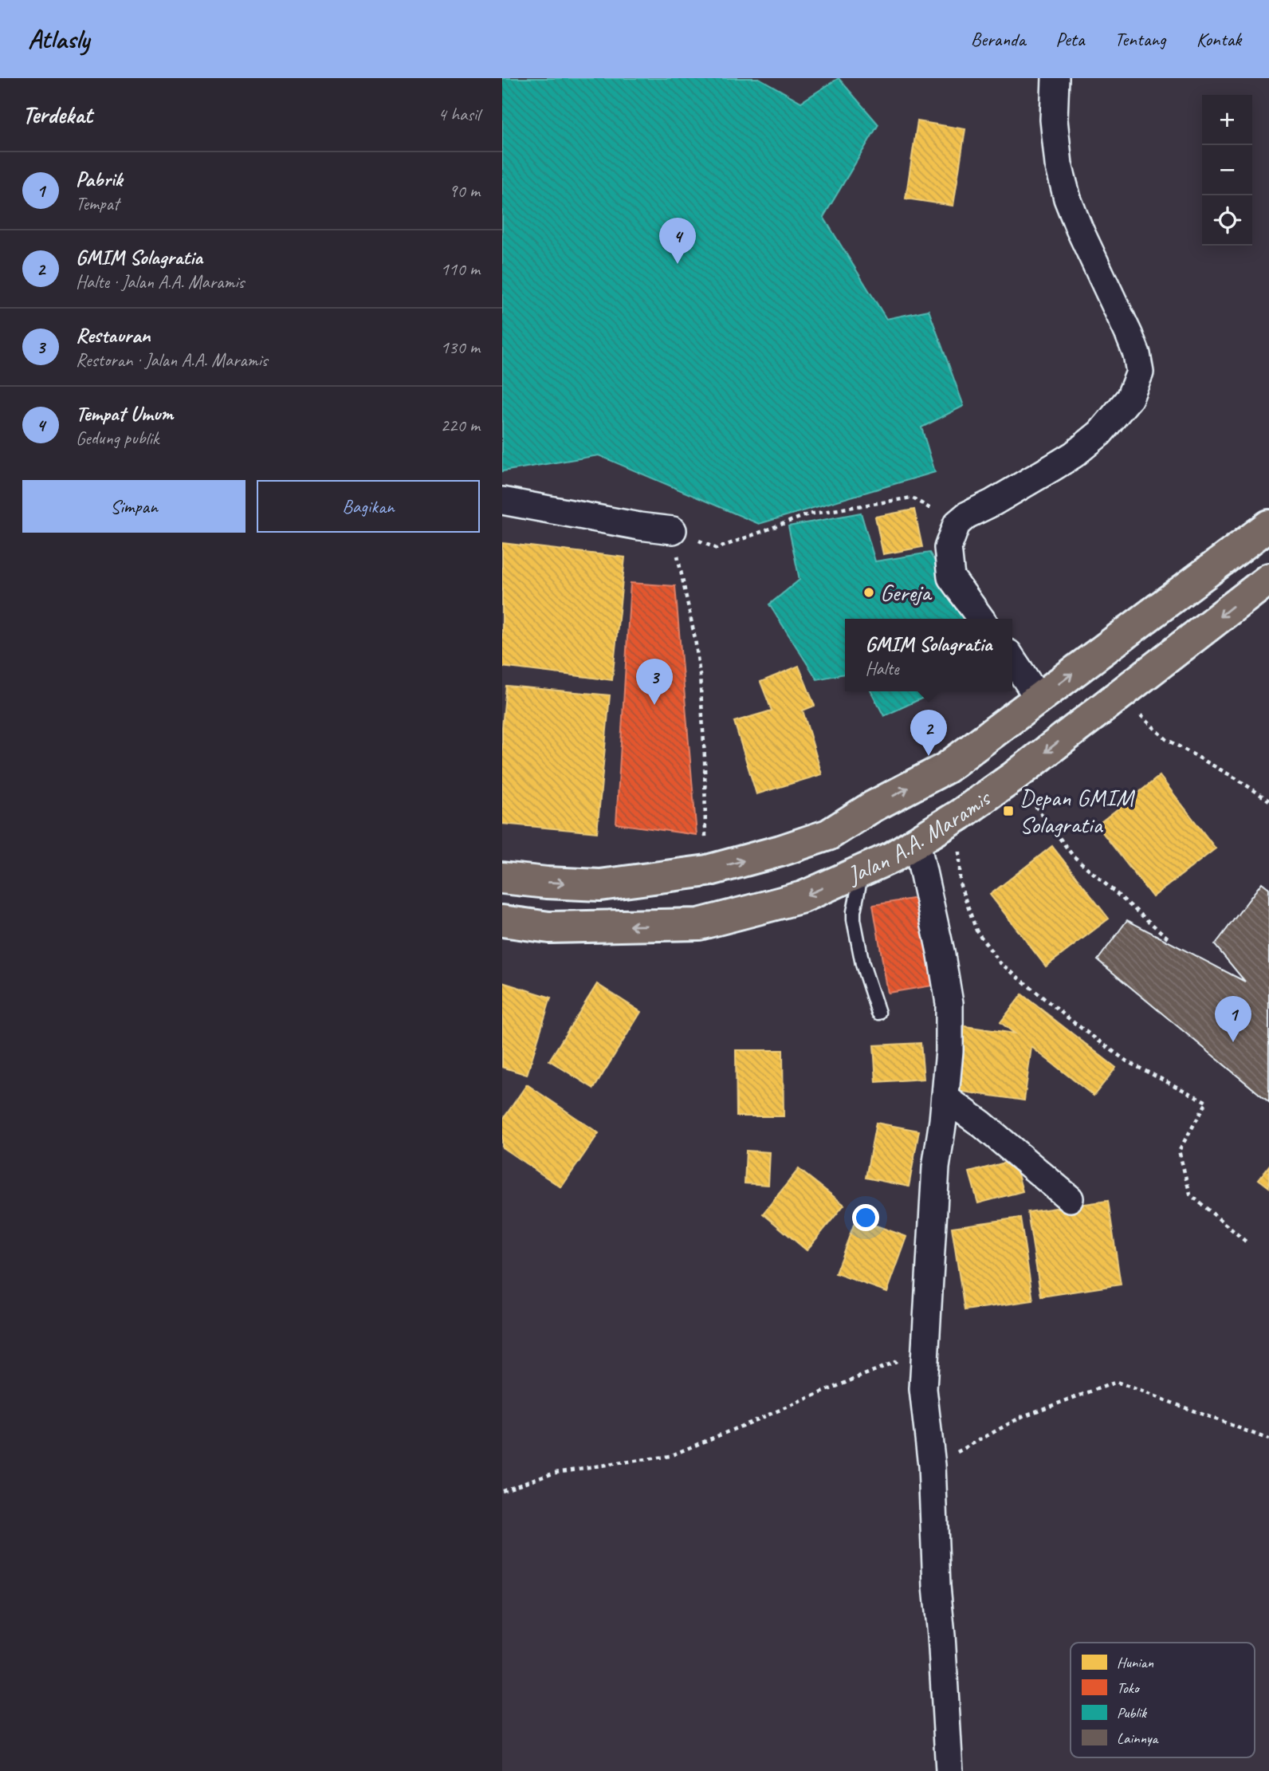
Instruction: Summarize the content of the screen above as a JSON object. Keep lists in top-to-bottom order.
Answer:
{
  "streets": {
    "highway": ["Jalan A.A. Maramis"]
  },
  "places": {
    "other": ["Gereja"],
    "transit": ["Depan GMIM Solagratia"]
  },
  "legend": [
    "Hunian",
    "Toko",
    "Publik",
    "Lainnya"
  ],
  "page": {
    "header": "Atlasly",
    "nav": [
      "Beranda",
      "Peta",
      "Tentang",
      "Kontak"
    ],
    "heading": ["Terdekat", "4 hasil"],
    "map_buttons": ["+", "−"],
    "list": [
      {
        "mark": "1",
        "name": "Pabrik",
        "note": "Tempat",
        "value": "90 m"
      },
      {
        "mark": "2",
        "name": "GMIM Solagratia",
        "note": "Halte · Jalan A.A. Maramis",
        "value": "110 m"
      },
      {
        "mark": "3",
        "name": "Restauran",
        "note": "Restoran · Jalan A.A. Maramis",
        "value": "130 m"
      },
      {
        "mark": "4",
        "name": "Tempat Umum",
        "note": "Gedung publik",
        "value": "220 m"
      }
    ],
    "pins": [
      "4",
      "3",
      "2",
      "1"
    ],
    "buttons": ["Simpan", "Bagikan"],
    "popup": ["GMIM Solagratia", "Halte"]
  }
}
